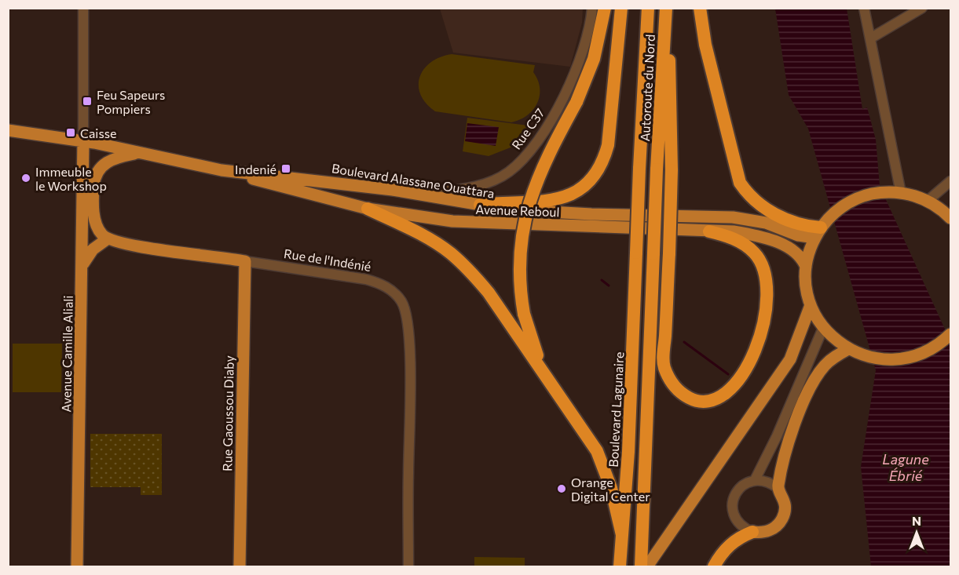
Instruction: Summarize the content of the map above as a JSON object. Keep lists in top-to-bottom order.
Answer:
{
  "streets": {
    "highway": ["Autoroute du Nord", "Boulevard Lagunaire"],
    "main road": [
      "Boulevard Alassane Ouattara",
      "Avenue Reboul",
      "Rue de l'Indénié",
      "Avenue Camille Aliali",
      "Rue Gaoussou Diaby"
    ],
    "street": ["Rue C37"]
  },
  "crossings": [
    ["Autoroute du Nord", "Boulevard Lagunaire"],
    ["Rue C37", "Boulevard Alassane Ouattara"],
    ["Boulevard Alassane Ouattara", "Avenue Reboul"],
    ["Boulevard Alassane Ouattara", "Avenue Camille Aliali"],
    ["Rue de l'Indénié", "Rue Gaoussou Diaby"]
  ],
  "water": ["Lagune Ébrié"],
  "places": {
    "transit": ["Feu Sapeurs Pompiers", "Caisse", "Indenié"],
    "other": ["Immeuble le Workshop", "Orange Digital Center"]
  },
  "north": "top"
}
